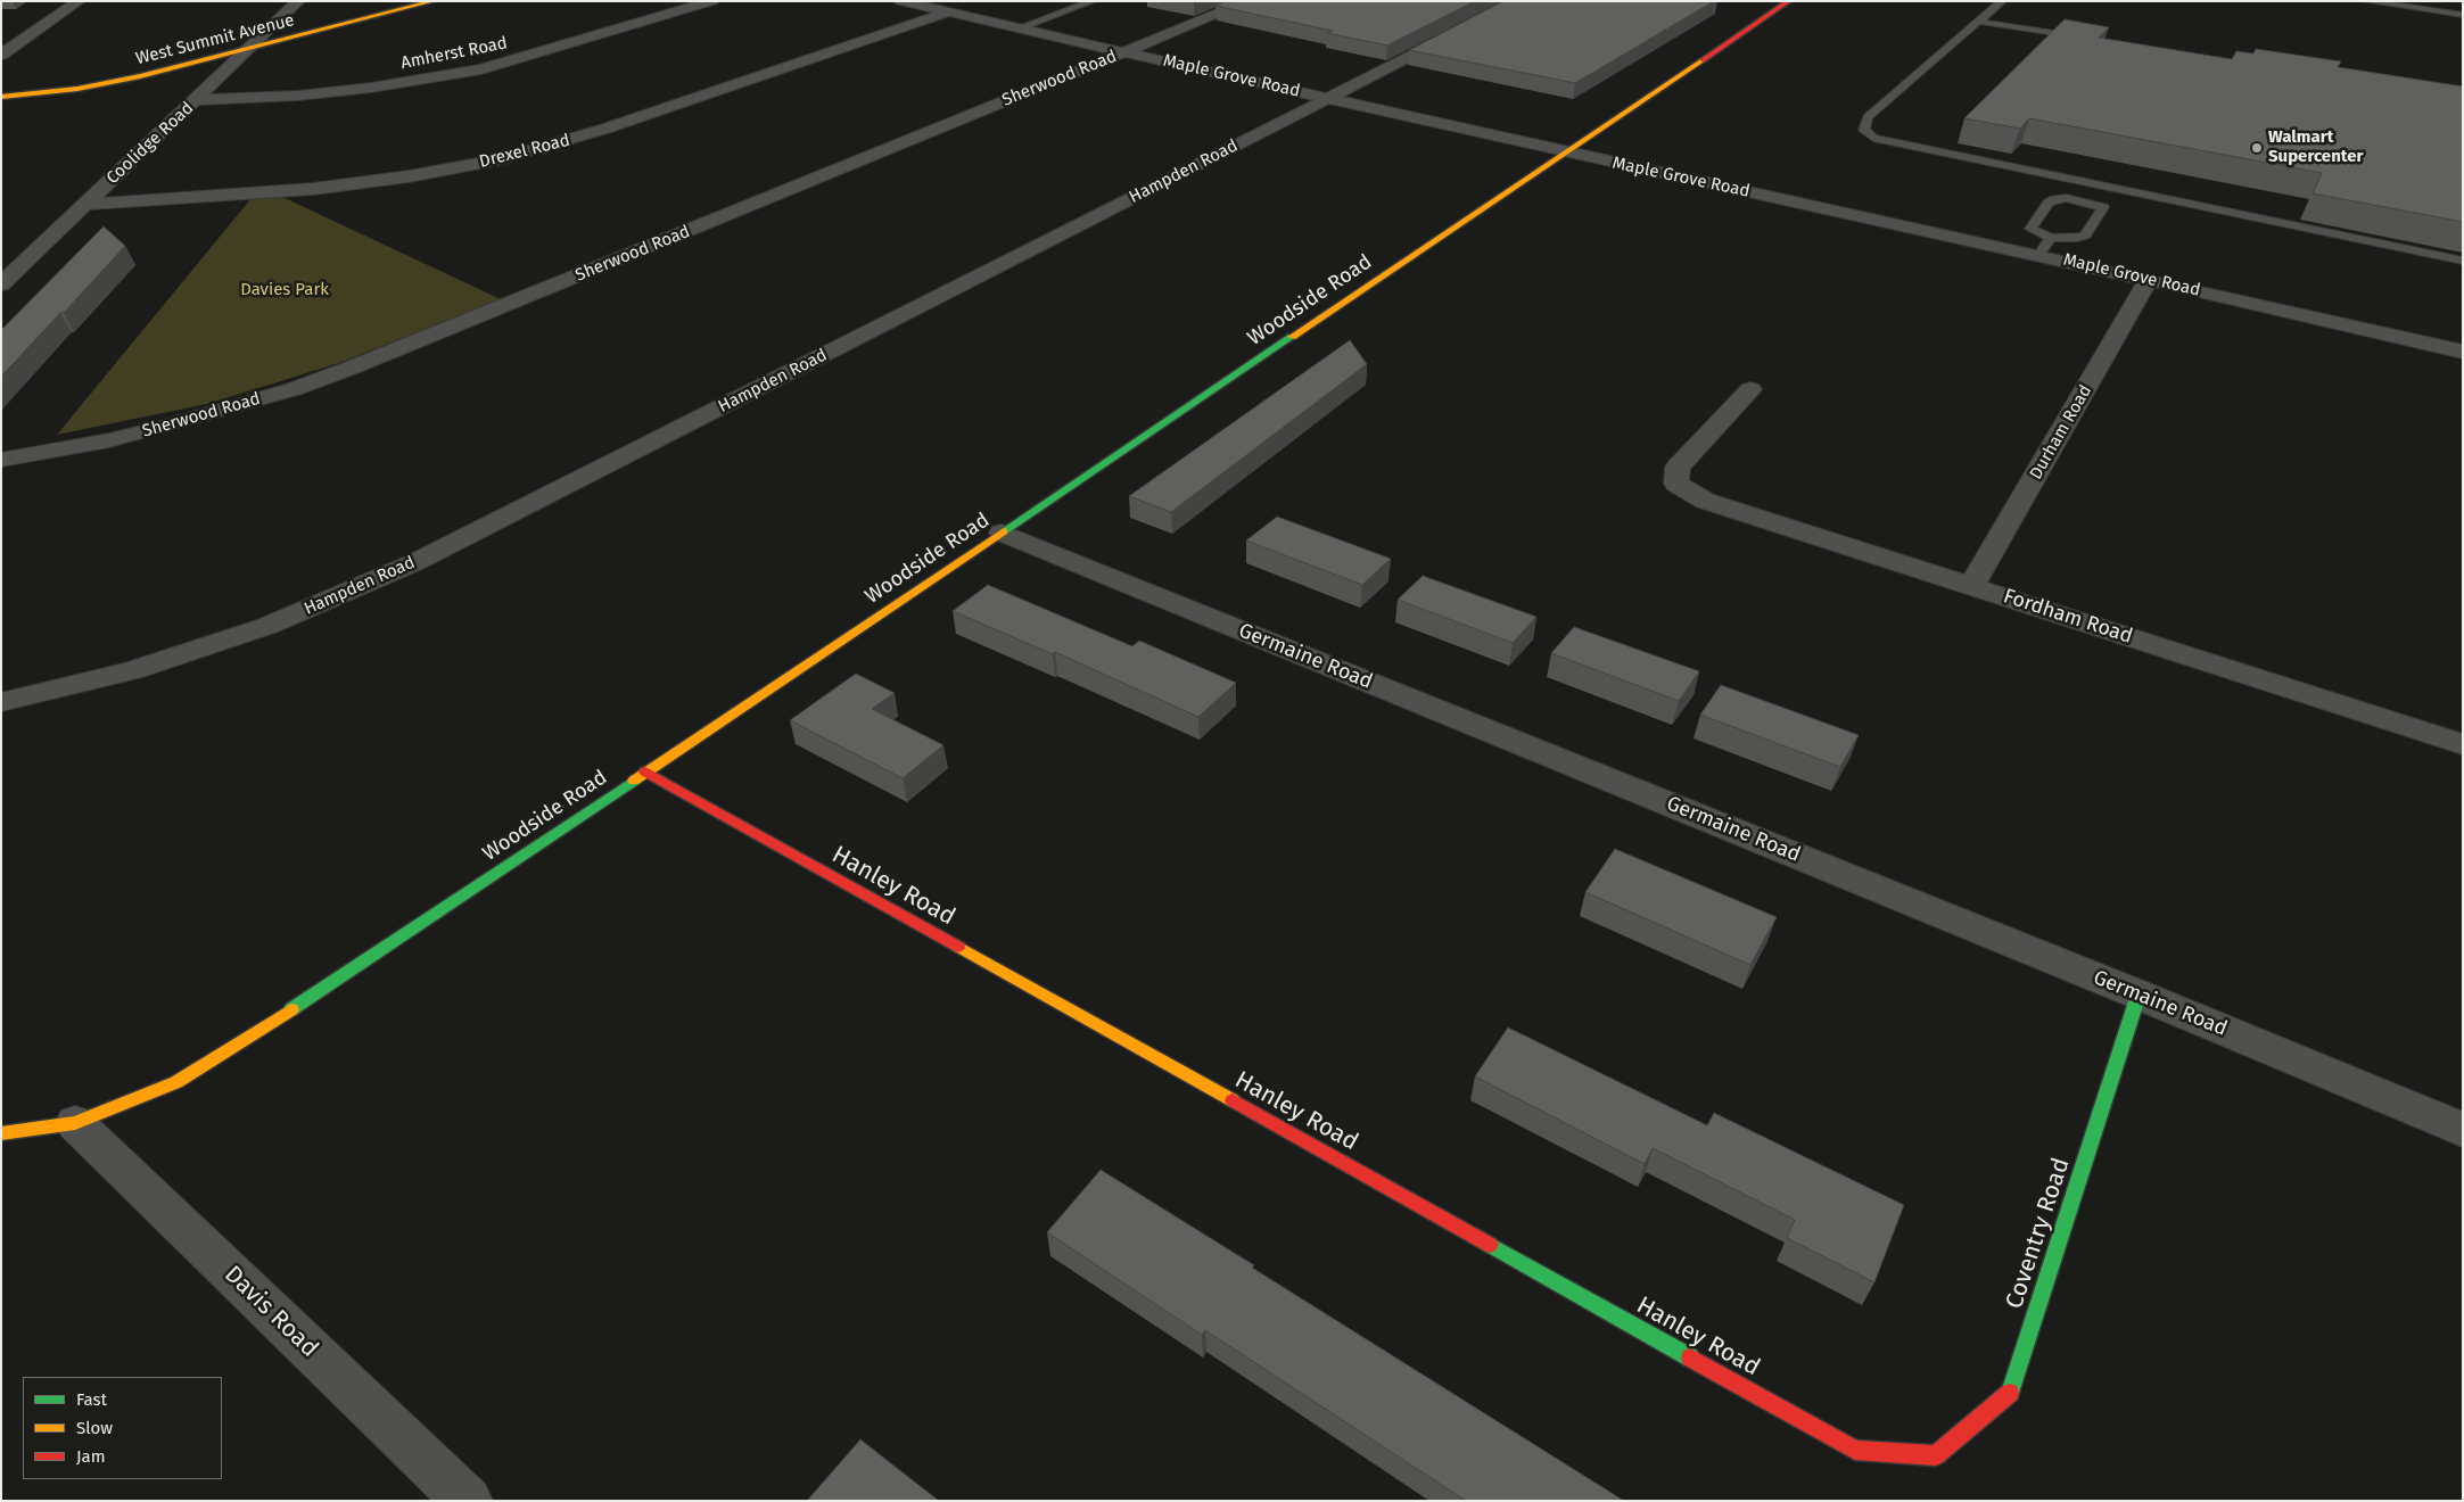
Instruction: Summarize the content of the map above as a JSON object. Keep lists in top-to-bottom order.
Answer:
{
  "streets": {
    "street": [
      "West Summit Avenue",
      "Amherst Road",
      "Maple Grove Road",
      "Sherwood Road",
      "Coolidge Road",
      "Drexel Road",
      "Hampden Road",
      "Woodside Road",
      "Durham Road",
      "Fordham Road",
      "Germaine Road",
      "Hanley Road",
      "Coventry Road",
      "Davis Road"
    ]
  },
  "crossings": [
    ["West Summit Avenue", "Coolidge Road"],
    ["Amherst Road", "Coolidge Road"],
    ["Maple Grove Road", "Sherwood Road"],
    ["Maple Grove Road", "Drexel Road"],
    ["Maple Grove Road", "Hampden Road"],
    ["Maple Grove Road", "Woodside Road"],
    ["Maple Grove Road", "Durham Road"],
    ["Coolidge Road", "Drexel Road"],
    ["Woodside Road", "Germaine Road"],
    ["Woodside Road", "Hanley Road"],
    ["Woodside Road", "Davis Road"],
    ["Durham Road", "Fordham Road"],
    ["Germaine Road", "Coventry Road"],
    ["Hanley Road", "Coventry Road"]
  ],
  "parks": ["Davies Park"],
  "places": ["Walmart Supercenter"],
  "legend": ["Fast", "Slow", "Jam"]
}
